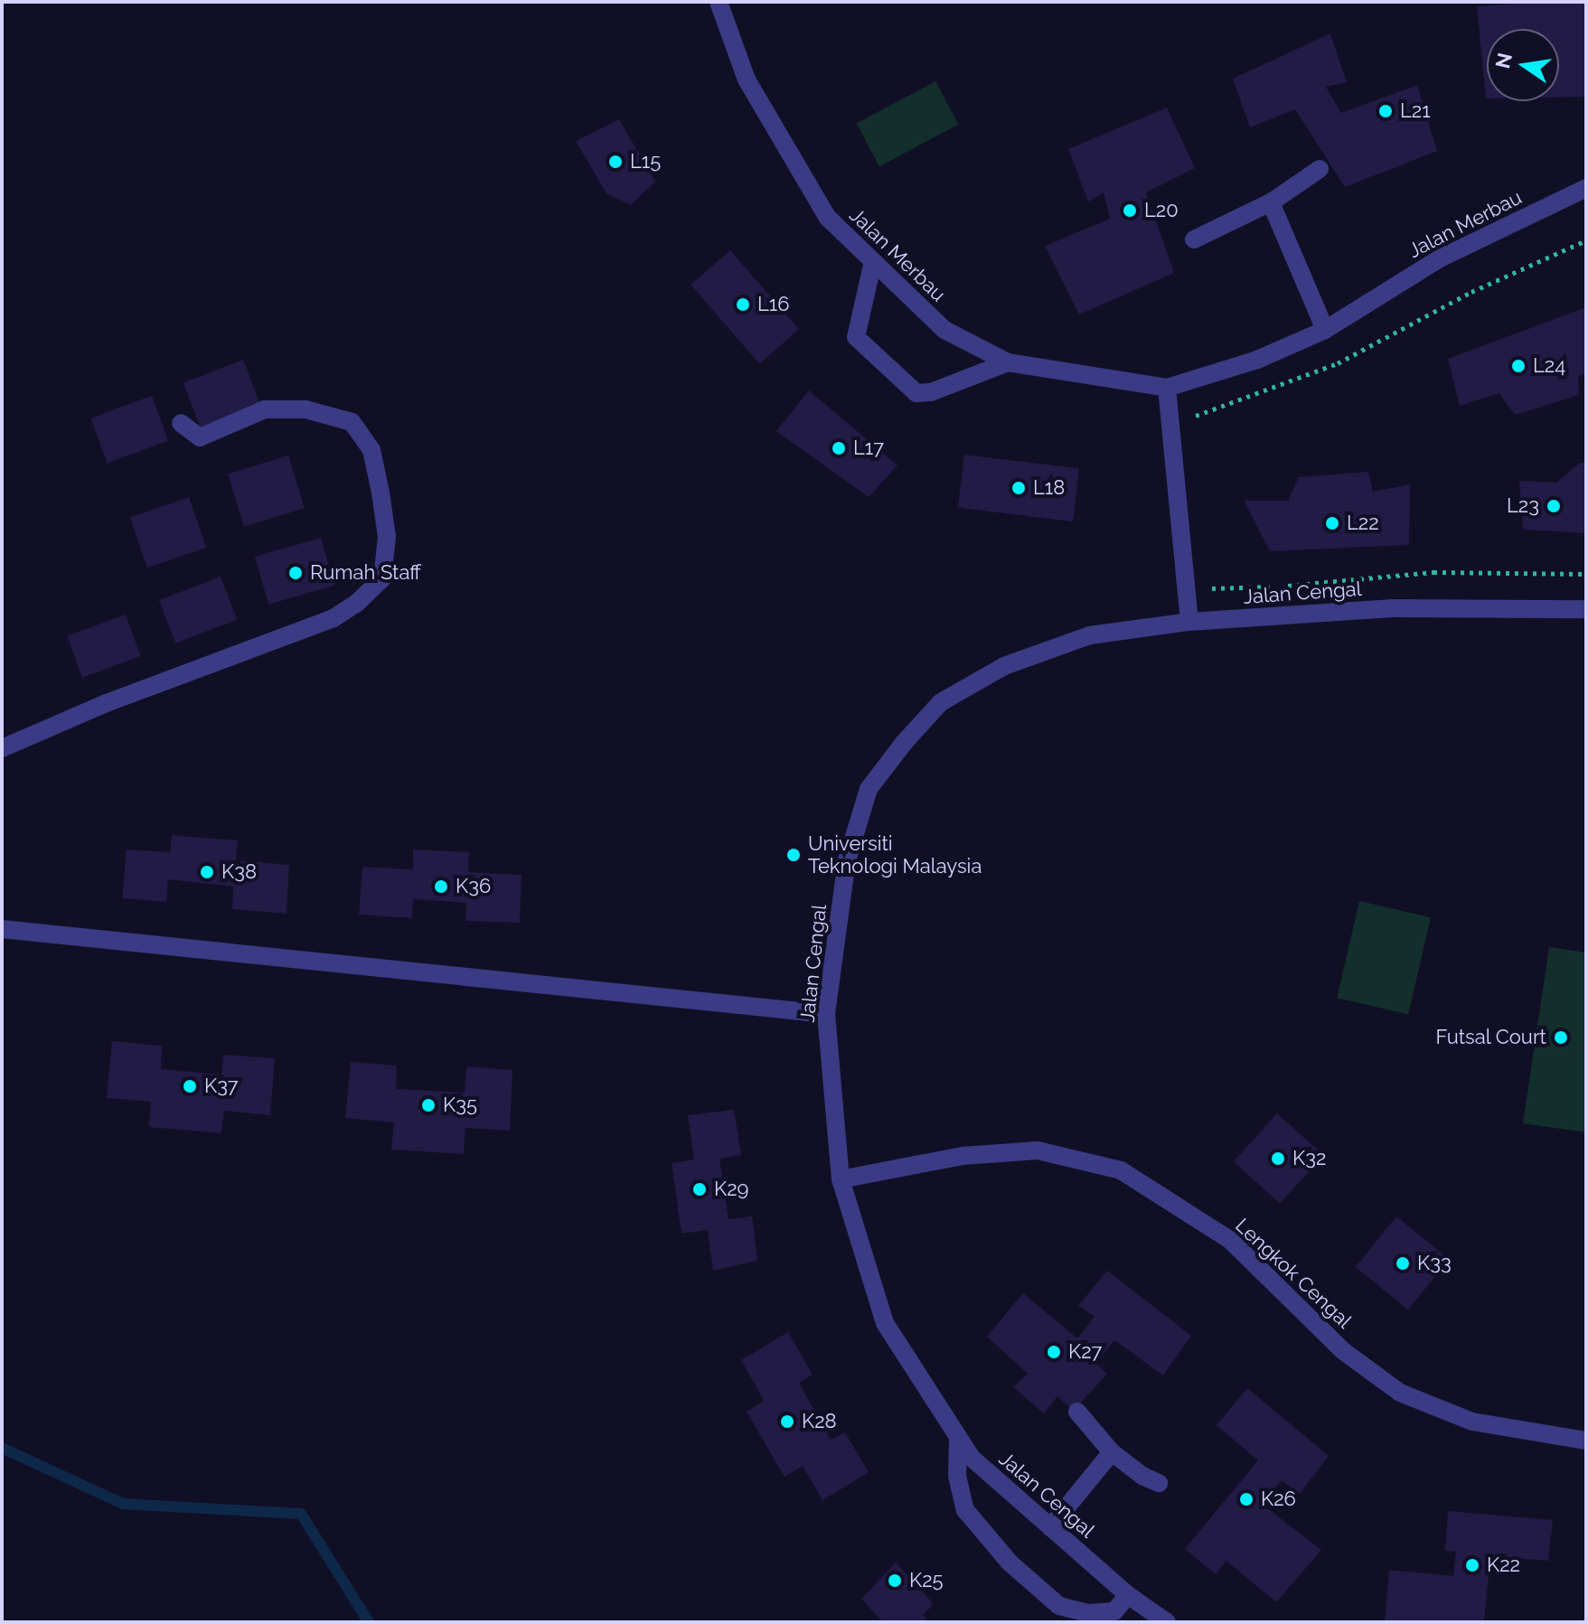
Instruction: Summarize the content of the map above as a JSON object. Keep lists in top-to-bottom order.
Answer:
{
  "streets": {
    "street": ["Jalan Merbau", "Jalan Cengal", "Lengkok Cengal"]
  },
  "crossings": [
    ["Jalan Cengal", "Lengkok Cengal"]
  ],
  "places": [
    "L21",
    "L15",
    "L20",
    "L16",
    "L24",
    "L17",
    "L18",
    "L23",
    "L22",
    "Rumah Staff",
    "Universiti Teknologi Malaysia",
    "K38",
    "K36",
    "Futsal Court",
    "K37",
    "K35",
    "K32",
    "K29",
    "K33",
    "K27",
    "K28",
    "K26",
    "K22",
    "K25"
  ],
  "north": "left"
}
